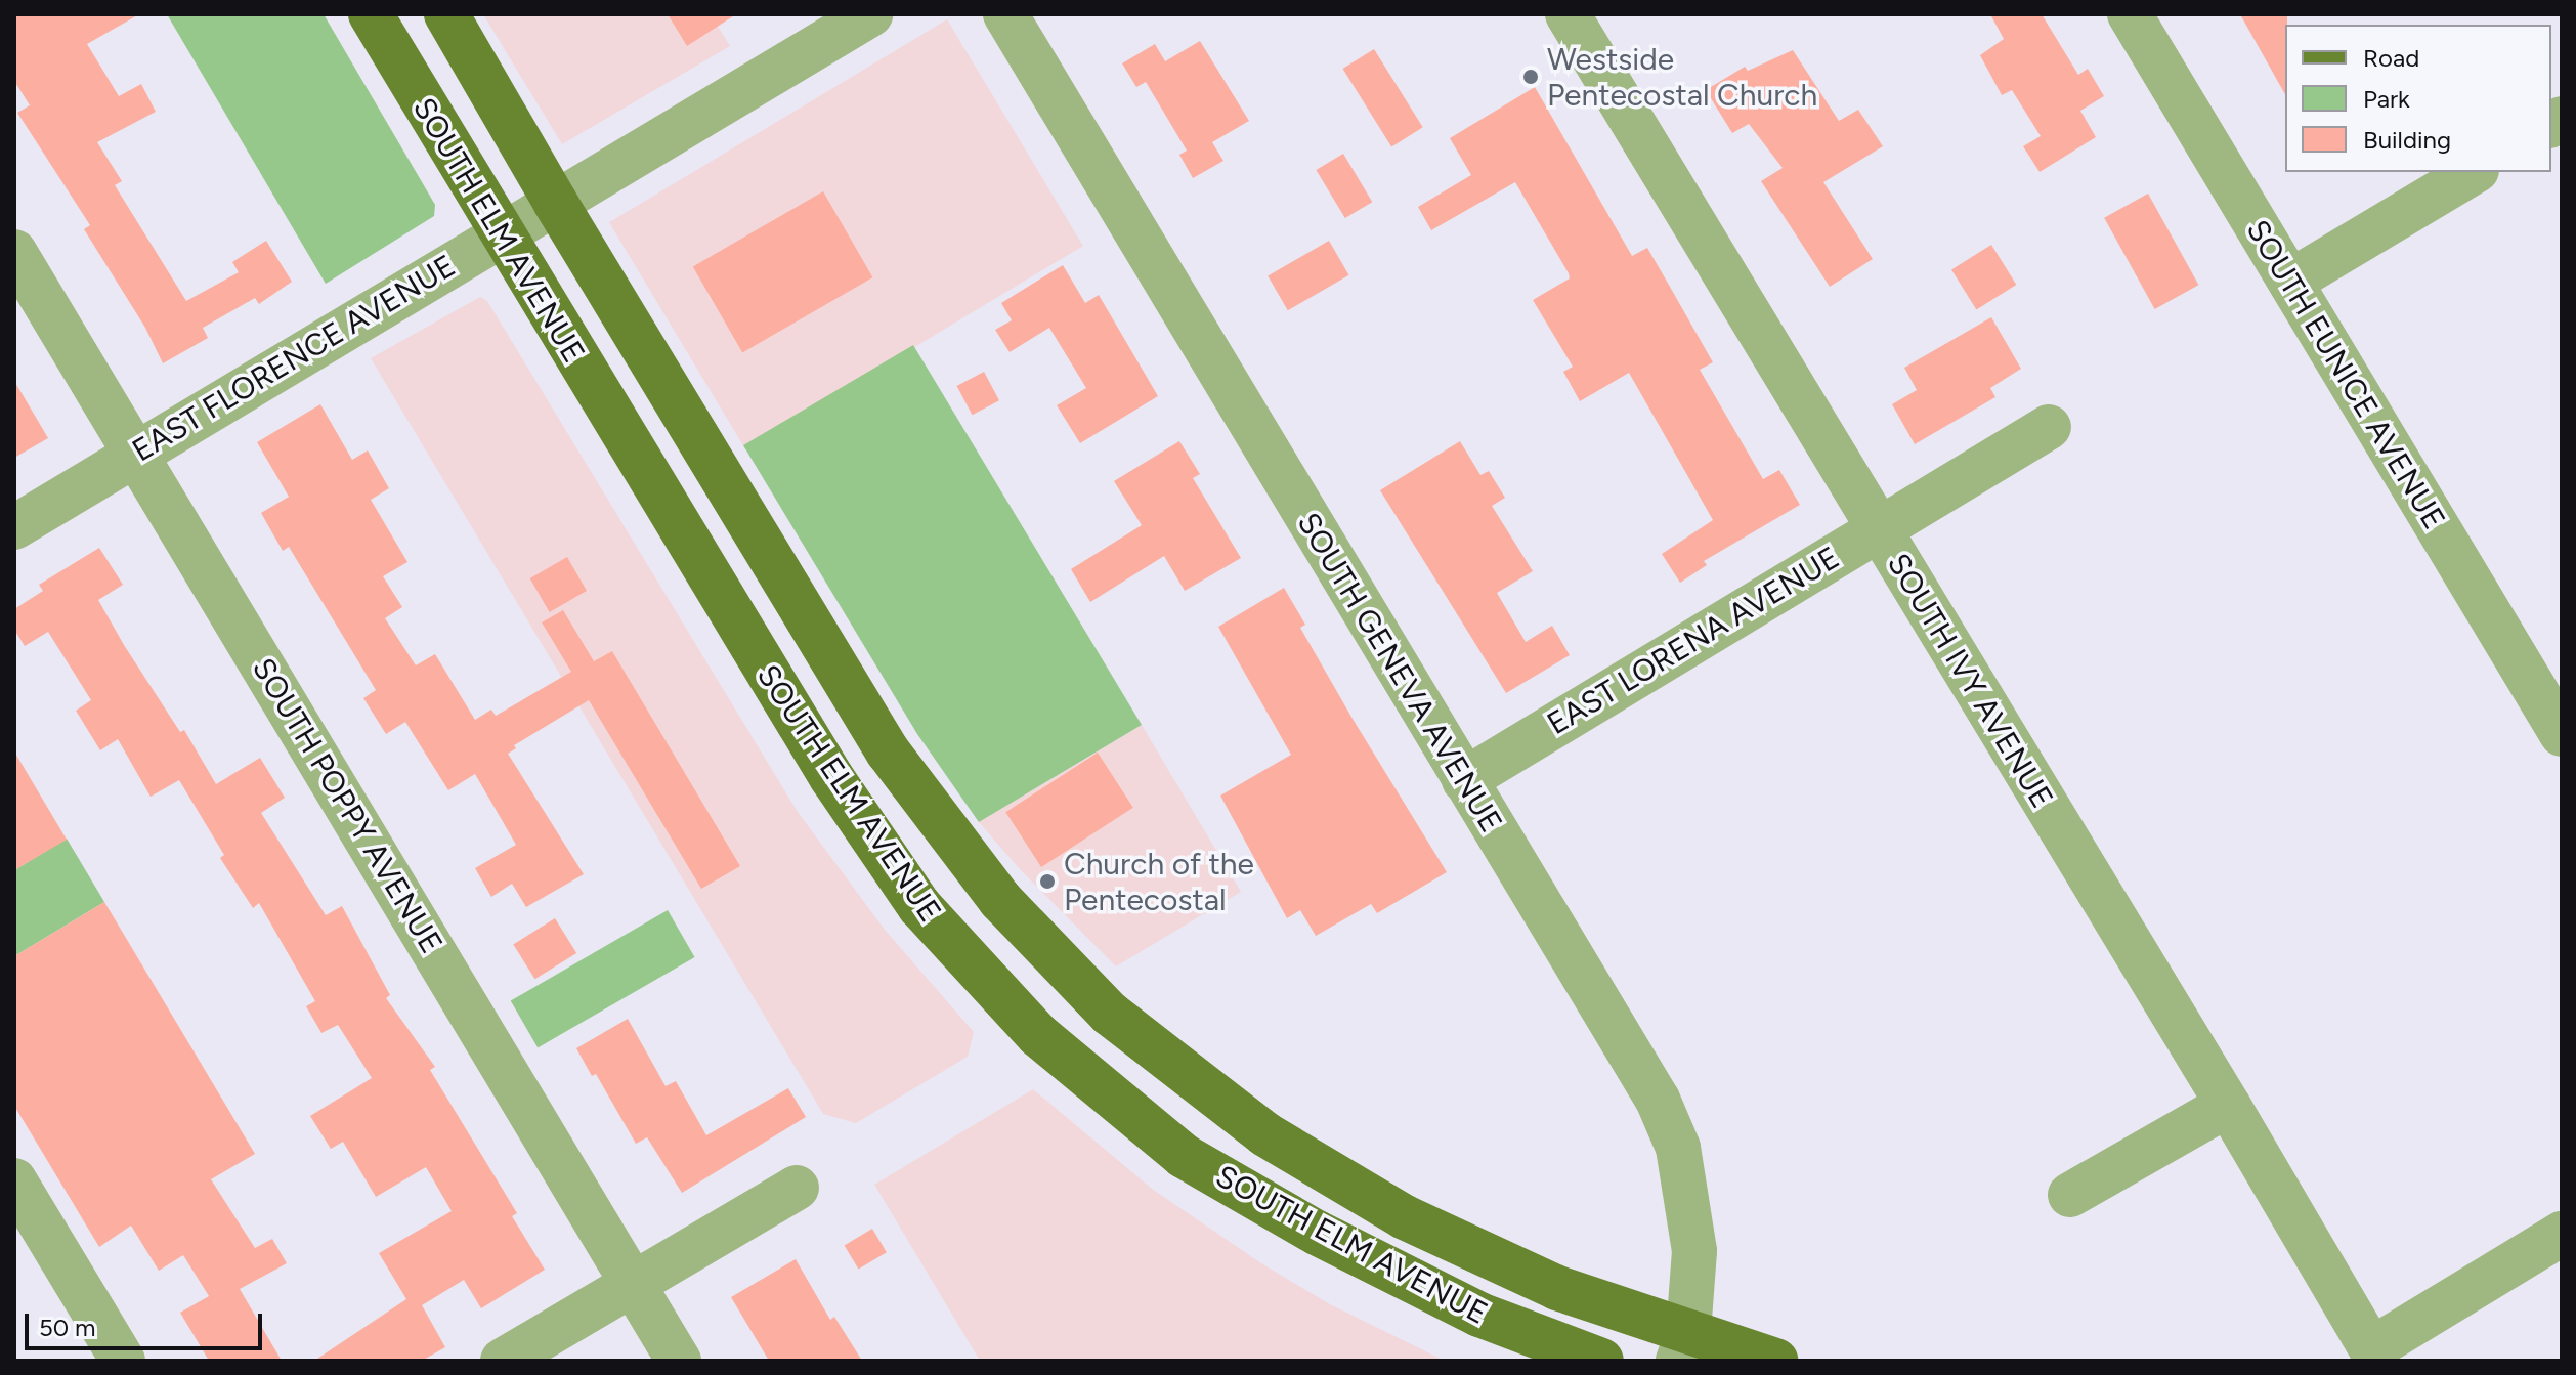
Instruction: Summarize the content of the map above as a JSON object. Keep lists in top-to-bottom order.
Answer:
{
  "streets": {
    "main road": ["SOUTH ELM AVENUE"],
    "street": [
      "EAST FLORENCE AVENUE",
      "SOUTH EUNICE AVENUE",
      "EAST LORENA AVENUE",
      "SOUTH GENEVA AVENUE",
      "SOUTH IVY AVENUE",
      "SOUTH POPPY AVENUE"
    ]
  },
  "crossings": [
    ["SOUTH ELM AVENUE", "EAST FLORENCE AVENUE"],
    ["SOUTH ELM AVENUE", "SOUTH GENEVA AVENUE"],
    ["EAST FLORENCE AVENUE", "SOUTH POPPY AVENUE"],
    ["EAST LORENA AVENUE", "SOUTH GENEVA AVENUE"],
    ["EAST LORENA AVENUE", "SOUTH IVY AVENUE"]
  ],
  "places": ["Westside Pentecostal Church", "Church of the Pentecostal"],
  "legend": ["Road", "Park", "Building"],
  "scale_bar": "50 m"
}
